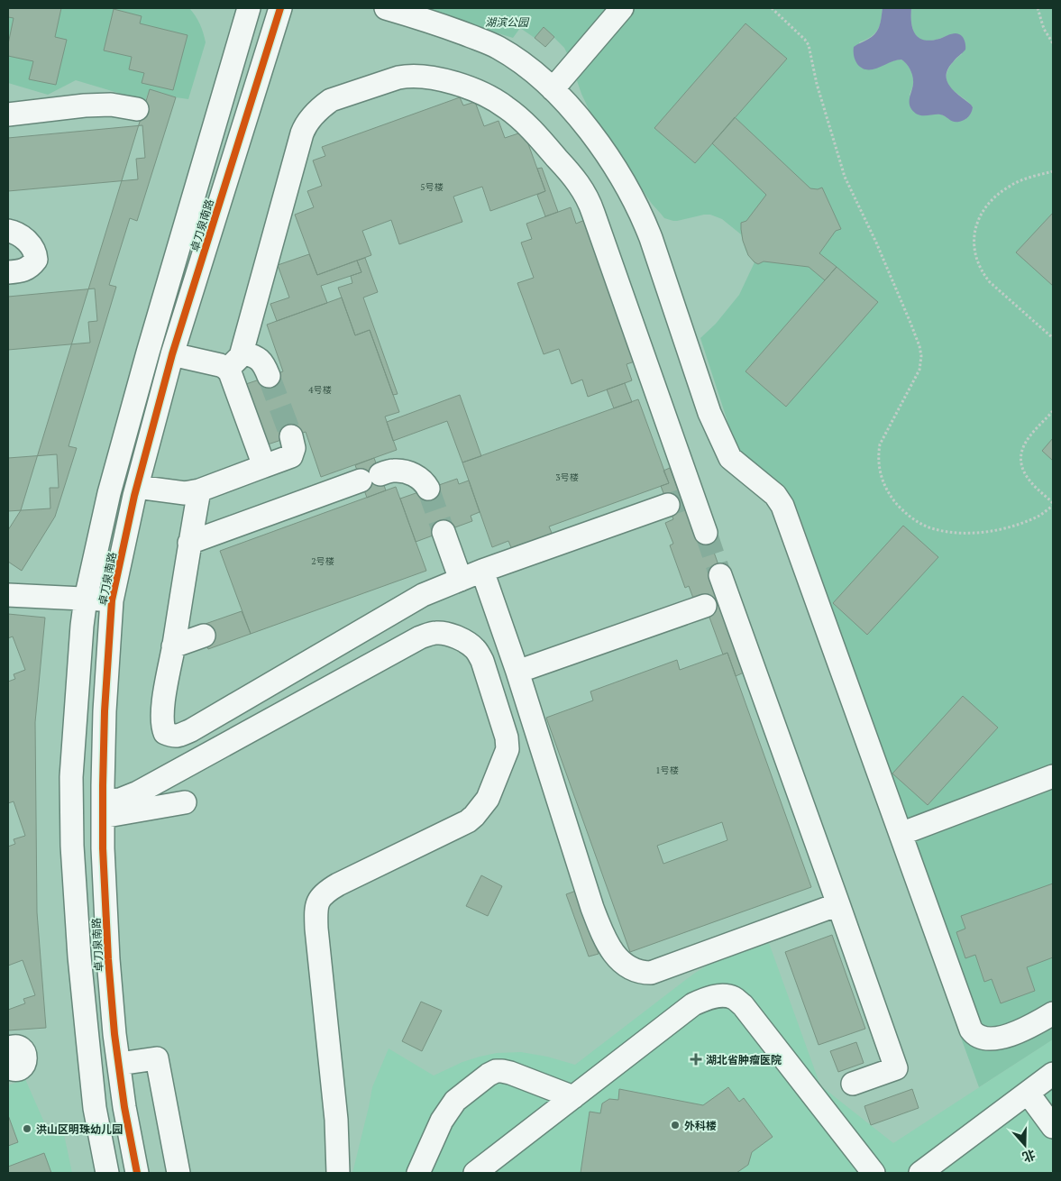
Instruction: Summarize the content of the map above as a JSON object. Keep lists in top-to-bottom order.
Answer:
{
  "streets": {
    "street": ["卓刀泉南路"]
  },
  "parks": ["湖滨公园"],
  "places": {
    "health": ["湖北省肿瘤医院"],
    "other": ["外科楼", "洪山区明珠幼儿园"]
  },
  "house_numbers": [
    "5号楼",
    "4号楼",
    "3号楼",
    "2号楼",
    "1号楼"
  ],
  "north": "bottom"
}
